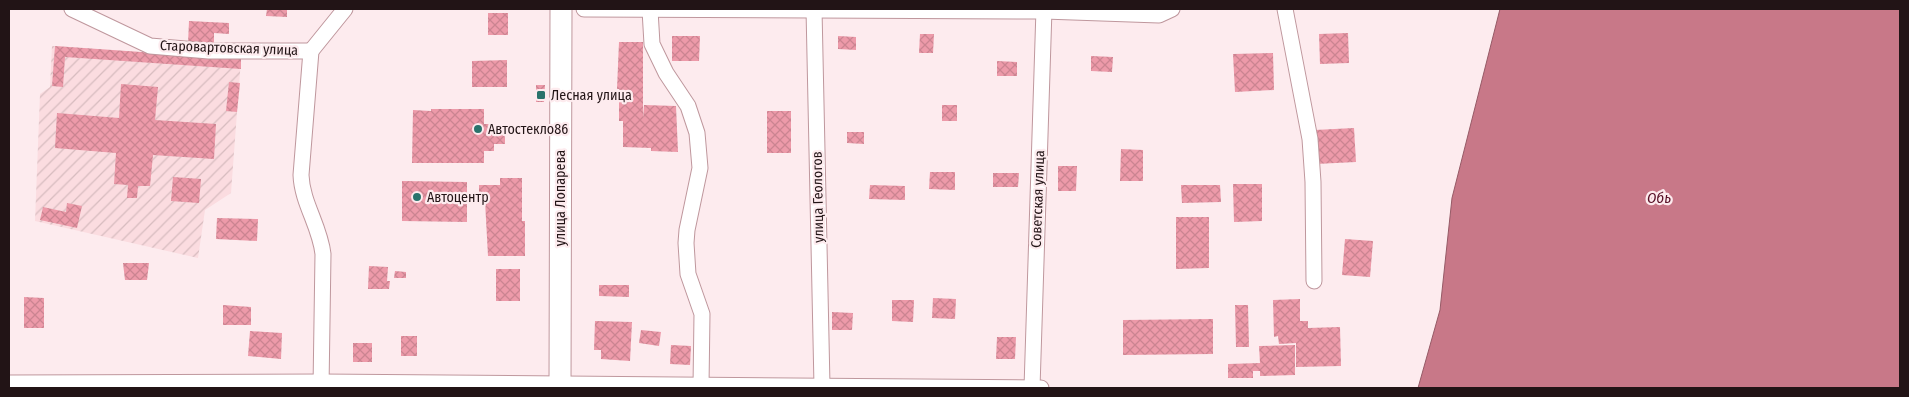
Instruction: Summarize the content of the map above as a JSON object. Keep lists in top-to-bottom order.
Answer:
{
  "streets": {
    "main road": ["улица Лопарева"],
    "street": ["Старовартовская улица", "улица Геологов", "Советская улица"]
  },
  "water": ["Обь"],
  "places": {
    "transit": ["Лесная улица"],
    "other": ["Автостекло86", "Автоцентр"]
  }
}
